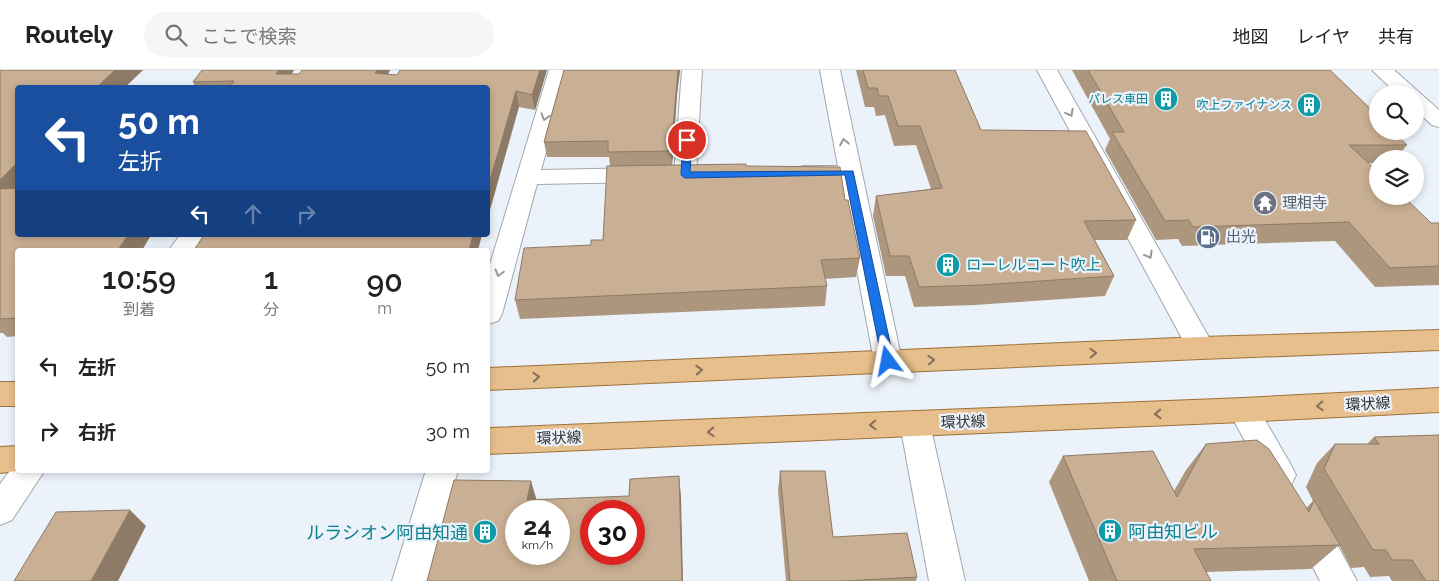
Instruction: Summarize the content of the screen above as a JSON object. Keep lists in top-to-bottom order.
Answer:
{
  "streets": {
    "main road": ["環状線"]
  },
  "places": {
    "building": [
      "パレス車田",
      "吹上ファイナンス",
      "ローレルコート吹上",
      "阿由知ビル",
      "ルラシオン阿由知通"
    ],
    "temple": ["理相寺"],
    "fuel station": ["出光"]
  },
  "page": {
    "header": "Routely",
    "search": "ここで検索",
    "nav": ["地図", "レイヤ", "共有"],
    "turn": ["50 m", "左折"],
    "eta": [
      "10:59",
      "到着",
      "1",
      "分",
      "90",
      "m"
    ],
    "list": [
      {
        "name": "左折",
        "value": "50 m"
      },
      {
        "name": "右折",
        "value": "30 m"
      }
    ],
    "speed": "24 km/h",
    "limit": "30"
  }
}
